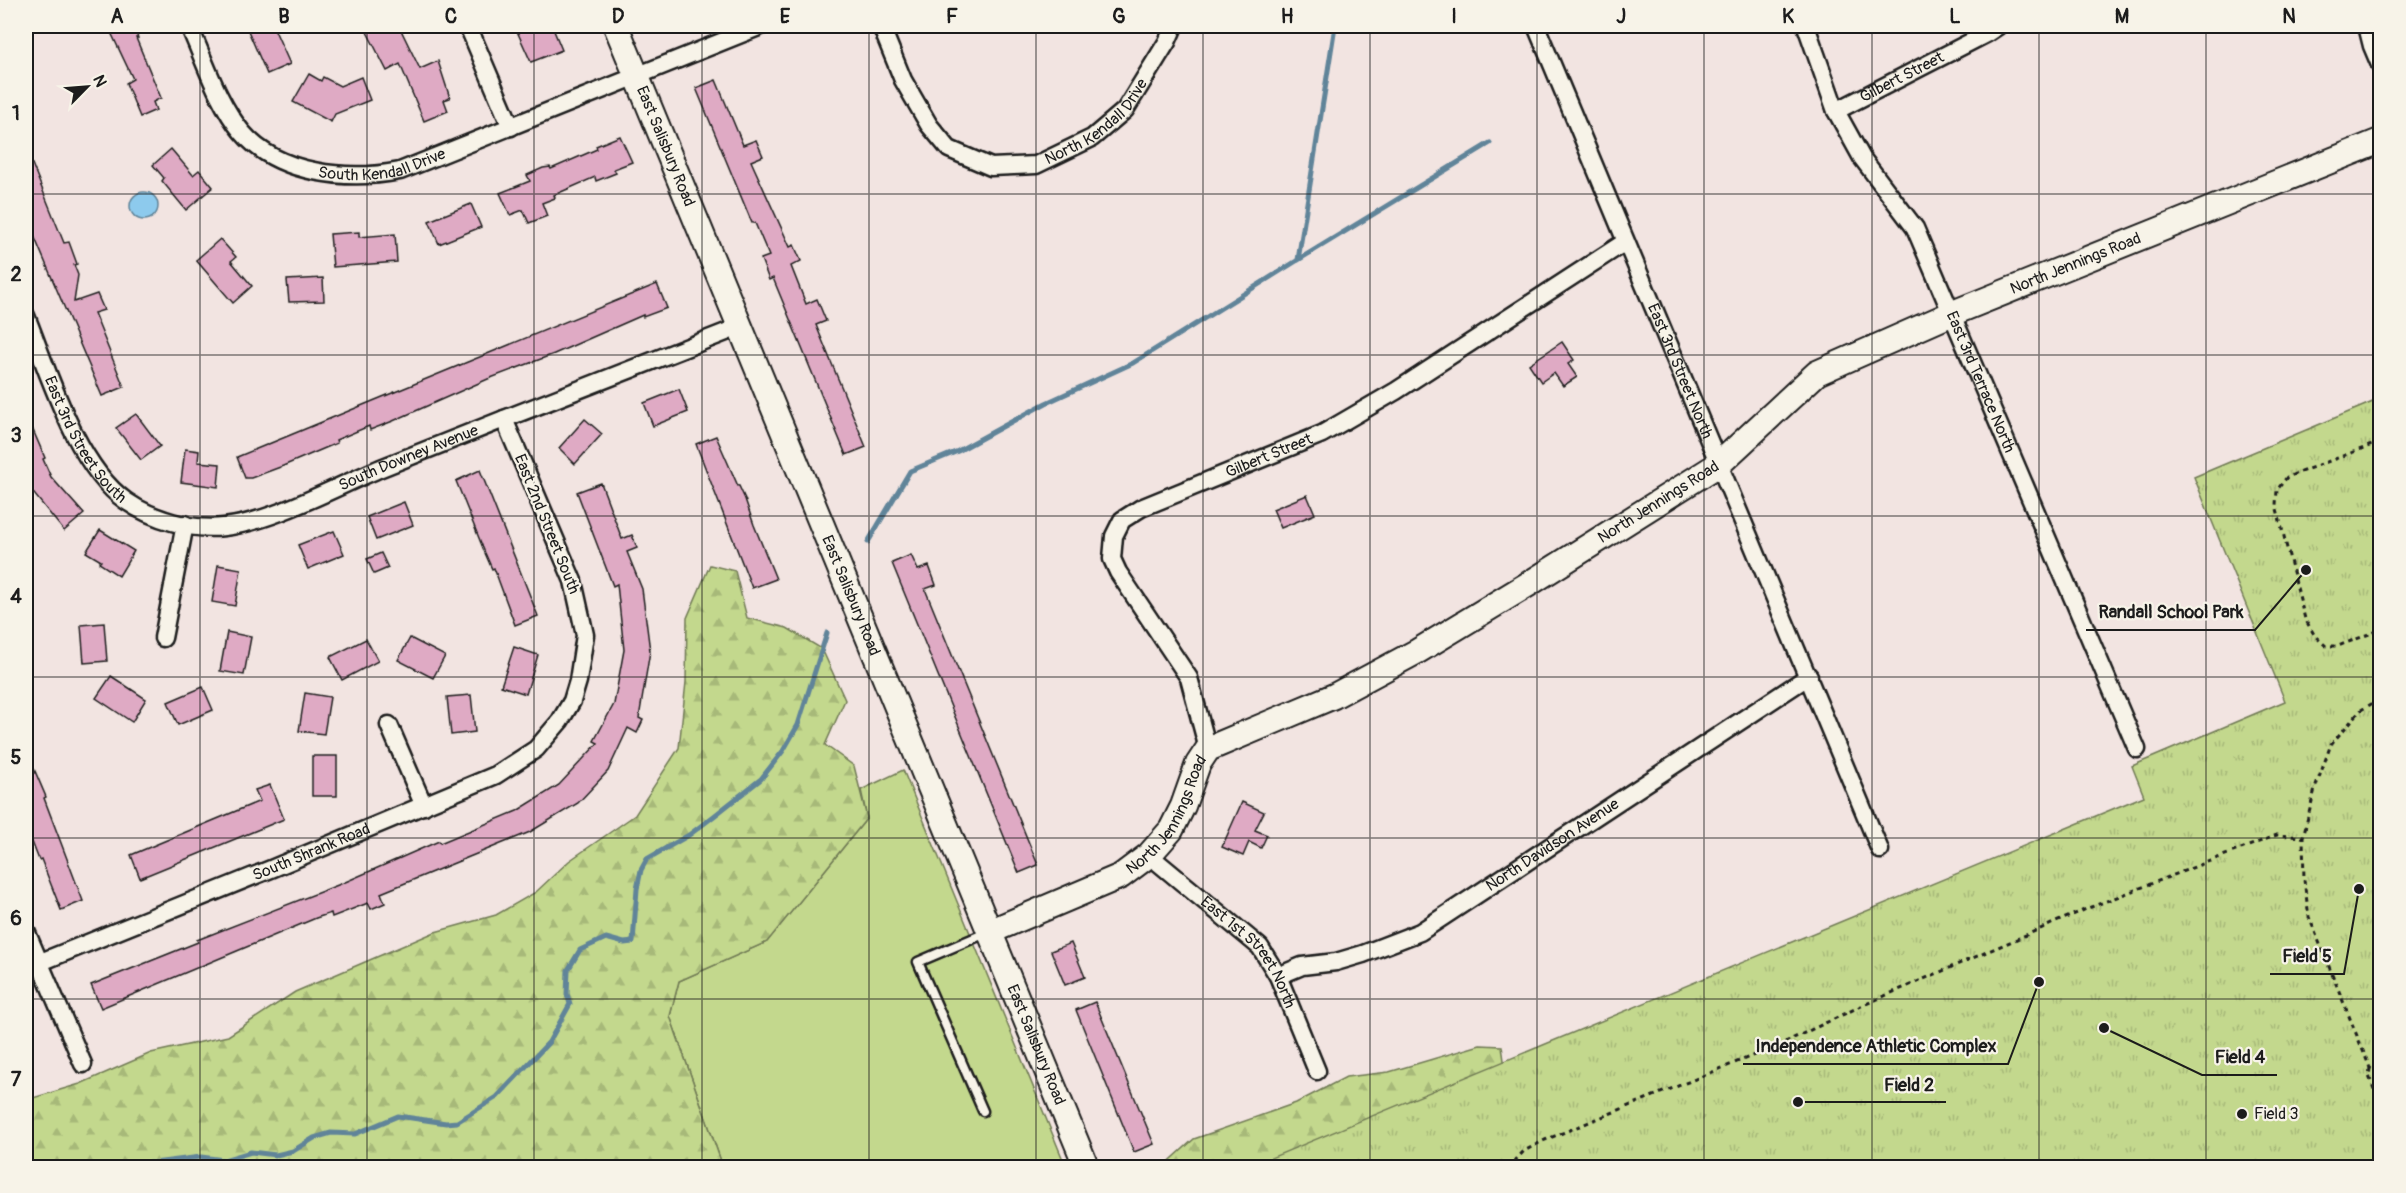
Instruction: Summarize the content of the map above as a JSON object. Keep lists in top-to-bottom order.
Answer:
{
  "streets": {
    "street": [
      "Gilbert Street",
      "North Kendall Drive",
      "East Salisbury Road",
      "South Kendall Drive",
      "North Jennings Road",
      "East 3rd Street North",
      "East 3rd Terrace North",
      "East 3rd Street South",
      "South Downey Avenue",
      "East 2nd Street South",
      "North Davidson Avenue",
      "South Shrank Road",
      "East 1st Street North"
    ]
  },
  "crossings": [
    ["Gilbert Street", "North Jennings Road"],
    ["Gilbert Street", "East 3rd Street North"],
    ["Gilbert Street", "East 3rd Terrace North"],
    ["East Salisbury Road", "South Kendall Drive"],
    ["East Salisbury Road", "North Jennings Road"],
    ["East Salisbury Road", "South Downey Avenue"],
    ["North Jennings Road", "East 3rd Street North"],
    ["North Jennings Road", "East 3rd Terrace North"],
    ["North Jennings Road", "East 1st Street North"],
    ["East 3rd Street North", "North Davidson Avenue"],
    ["East 3rd Street South", "South Downey Avenue"],
    ["South Downey Avenue", "East 2nd Street South"],
    ["East 2nd Street South", "South Shrank Road"],
    ["North Davidson Avenue", "East 1st Street North"]
  ],
  "places": [
    "Randall School Park",
    "Field 5",
    "Independence Athletic Complex",
    "Field 4",
    "Field 2",
    "Field 3"
  ],
  "north": "top right",
  "grid": {
    "columns": [
      "A",
      "B",
      "C",
      "D",
      "E",
      "F",
      "G",
      "H",
      "I",
      "J",
      "K",
      "L",
      "M",
      "N"
    ],
    "rows": [
      "1",
      "2",
      "3",
      "4",
      "5",
      "6",
      "7"
    ]
  }
}
